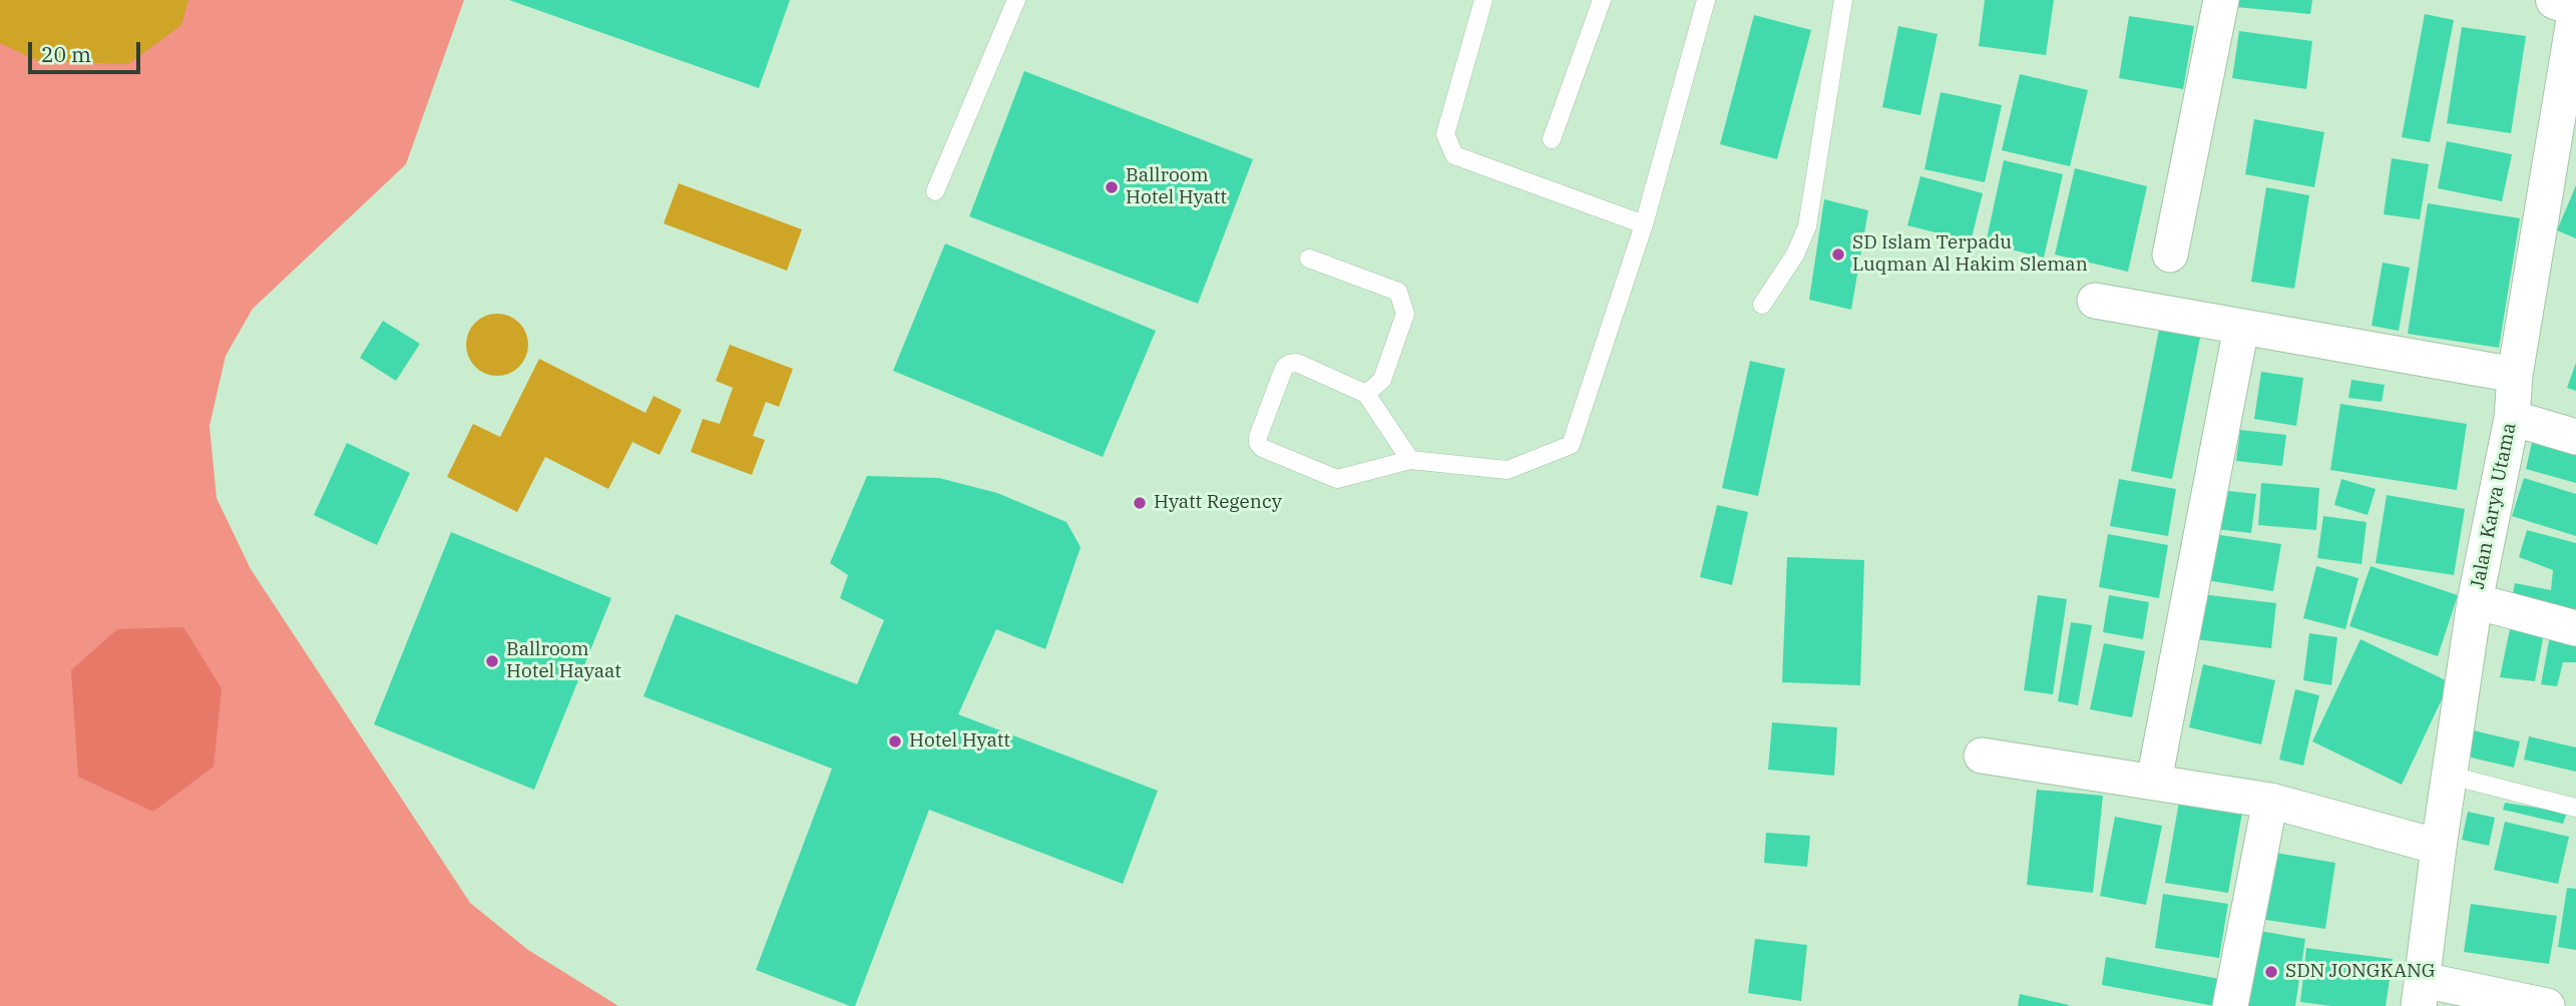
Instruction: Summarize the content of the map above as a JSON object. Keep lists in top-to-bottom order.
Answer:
{
  "streets": {
    "street": ["Jalan Karya Utama"]
  },
  "places": [
    "Ballroom Hotel Hyatt",
    "SD Islam Terpadu Luqman Al Hakim Sleman",
    "Hyatt Regency",
    "Ballroom Hotel Hayaat",
    "Hotel Hyatt",
    "SDN JONGKANG"
  ],
  "scale_bar": "20 m"
}
